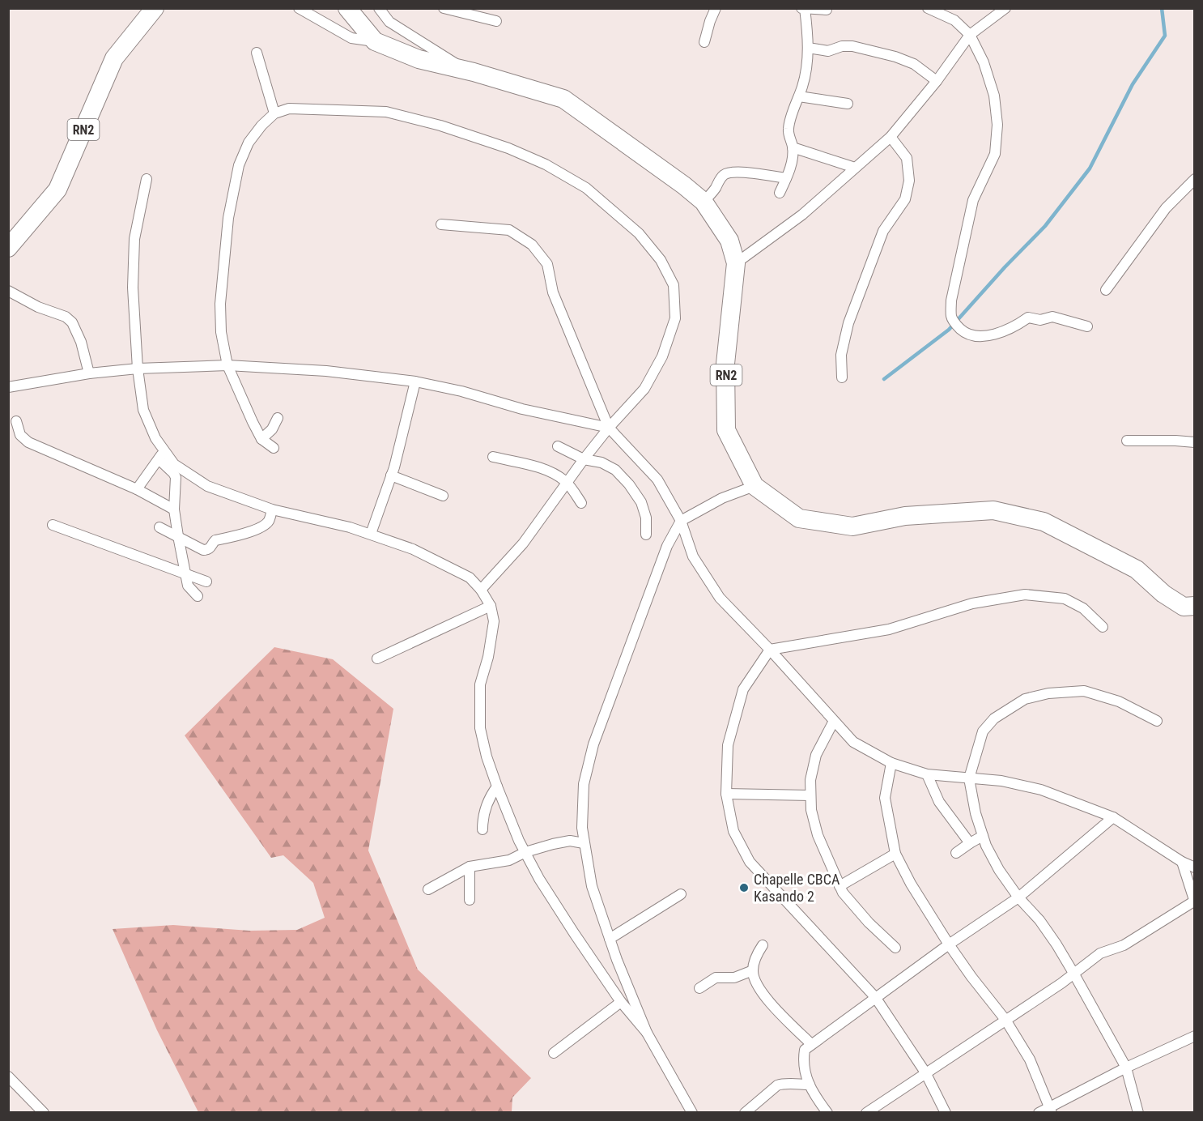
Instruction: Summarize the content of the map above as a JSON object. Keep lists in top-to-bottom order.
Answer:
{
  "streets": {
    "highway": ["RN2"]
  },
  "places": ["Chapelle CBCA Kasando 2"]
}
